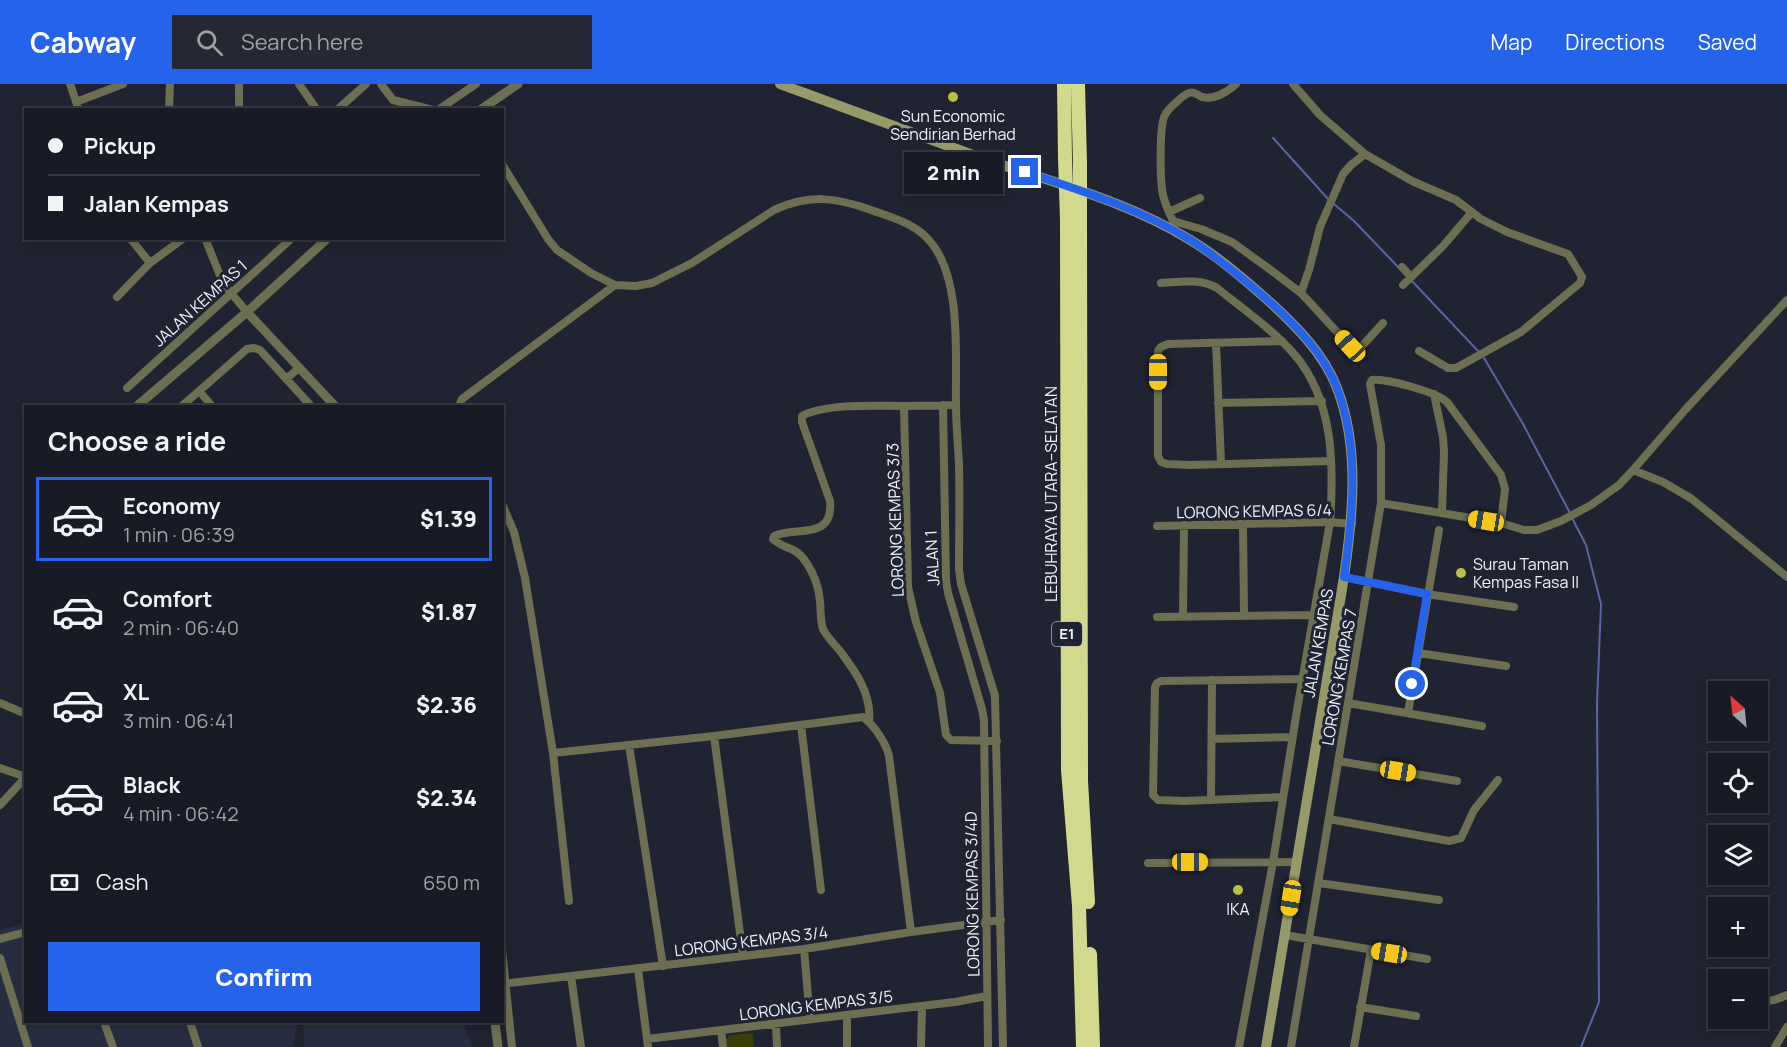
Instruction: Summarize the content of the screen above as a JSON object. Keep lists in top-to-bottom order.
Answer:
{
  "streets": {
    "highway": ["LEBUHRAYA UTARA–SELATAN", "E1"],
    "main road": ["JALAN KEMPAS"],
    "street": [
      "JALAN KEMPAS 1",
      "LORONG KEMPAS 6/4",
      "LORONG KEMPAS 3/3",
      "JALAN 1",
      "LORONG KEMPAS 7",
      "LORONG KEMPAS 3/4D",
      "LORONG KEMPAS 3/4",
      "LORONG KEMPAS 3/5"
    ]
  },
  "crossings": [
    ["LORONG KEMPAS 6/4", "JALAN KEMPAS"],
    ["LORONG KEMPAS 3/3", "JALAN 1"],
    ["LORONG KEMPAS 3/3", "LORONG KEMPAS 3/4D"],
    ["JALAN 1", "LORONG KEMPAS 3/4D"],
    ["LORONG KEMPAS 3/4D", "LORONG KEMPAS 3/4"],
    ["LORONG KEMPAS 3/4D", "LORONG KEMPAS 3/5"]
  ],
  "places": ["Sun Economic Sendirian Berhad", "Surau Taman Kempas Fasa II", "IKA"],
  "north": "top left",
  "page": {
    "header": "Cabway",
    "search": "Search here",
    "nav": ["Map", "Directions", "Saved"],
    "banner": ["Pickup", "Jalan Kempas"],
    "bubble": "2 min",
    "heading": "Choose a ride",
    "list": [
      {
        "name": "Economy",
        "note": "1 min · 06:39",
        "value": "$1.39"
      },
      {
        "name": "Comfort",
        "note": "2 min · 06:40",
        "value": "$1.87"
      },
      {
        "name": "XL",
        "note": "3 min · 06:41",
        "value": "$2.36"
      },
      {
        "name": "Black",
        "note": "4 min · 06:42",
        "value": "$2.34"
      }
    ],
    "map_buttons": ["+", "−"],
    "pay": ["Cash", "650 m"],
    "buttons": "Confirm"
  }
}
